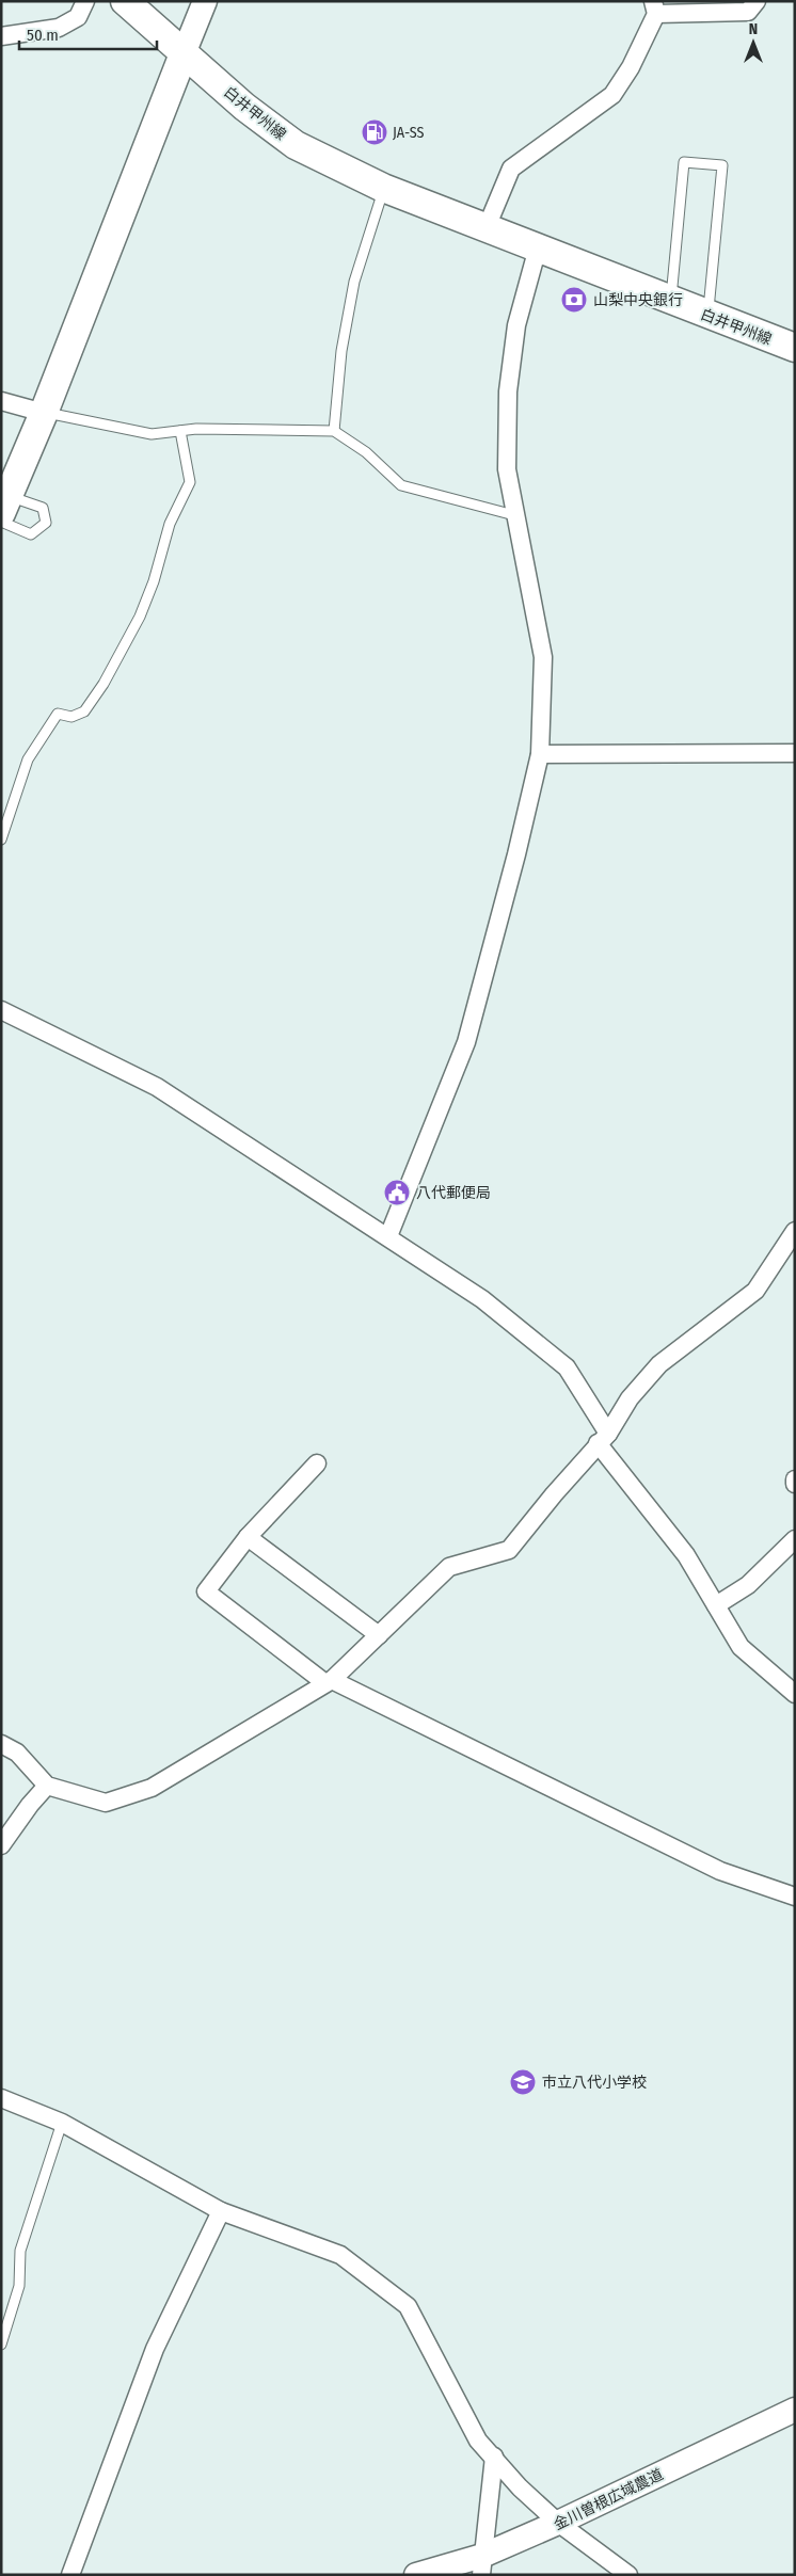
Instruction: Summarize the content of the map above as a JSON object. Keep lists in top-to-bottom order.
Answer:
{
  "streets": {
    "main road": ["白井甲州線"],
    "street": ["金川曽根広域農道"]
  },
  "places": {
    "fuel station": ["JA-SS"],
    "bank": ["山梨中央銀行"],
    "public building": ["八代郵便局"],
    "school or university": ["市立八代小学校"]
  },
  "scale_bar": "50 m",
  "north": "top"
}
